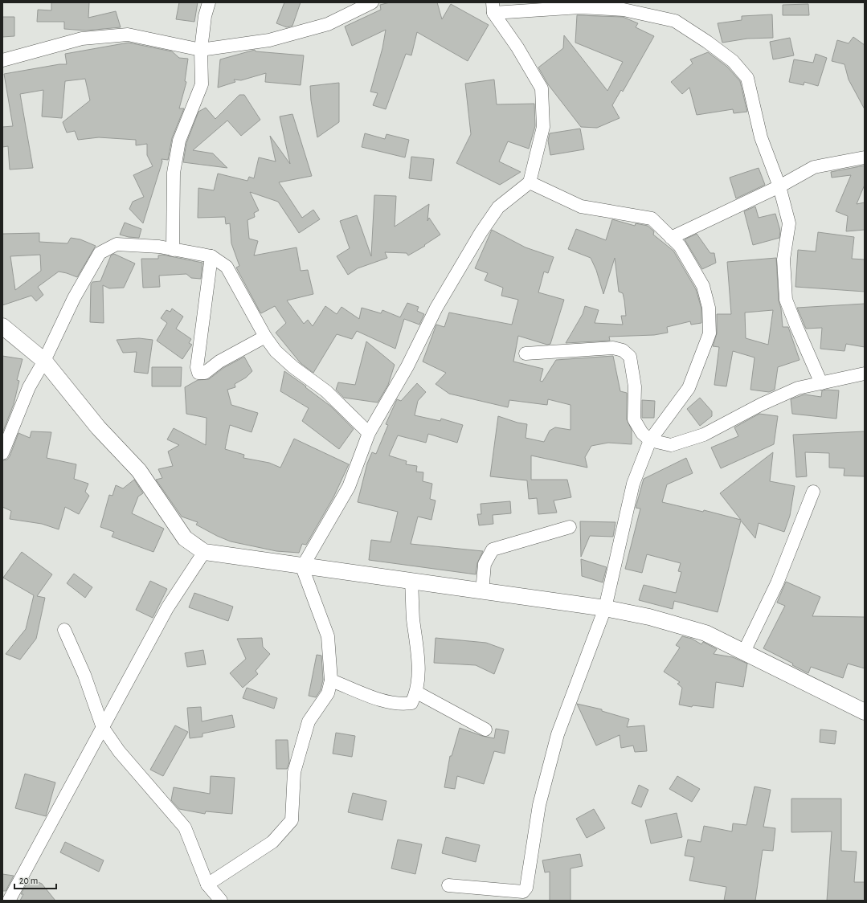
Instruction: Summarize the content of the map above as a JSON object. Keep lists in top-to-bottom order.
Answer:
{
  "scale_bar": "20 m"
}
